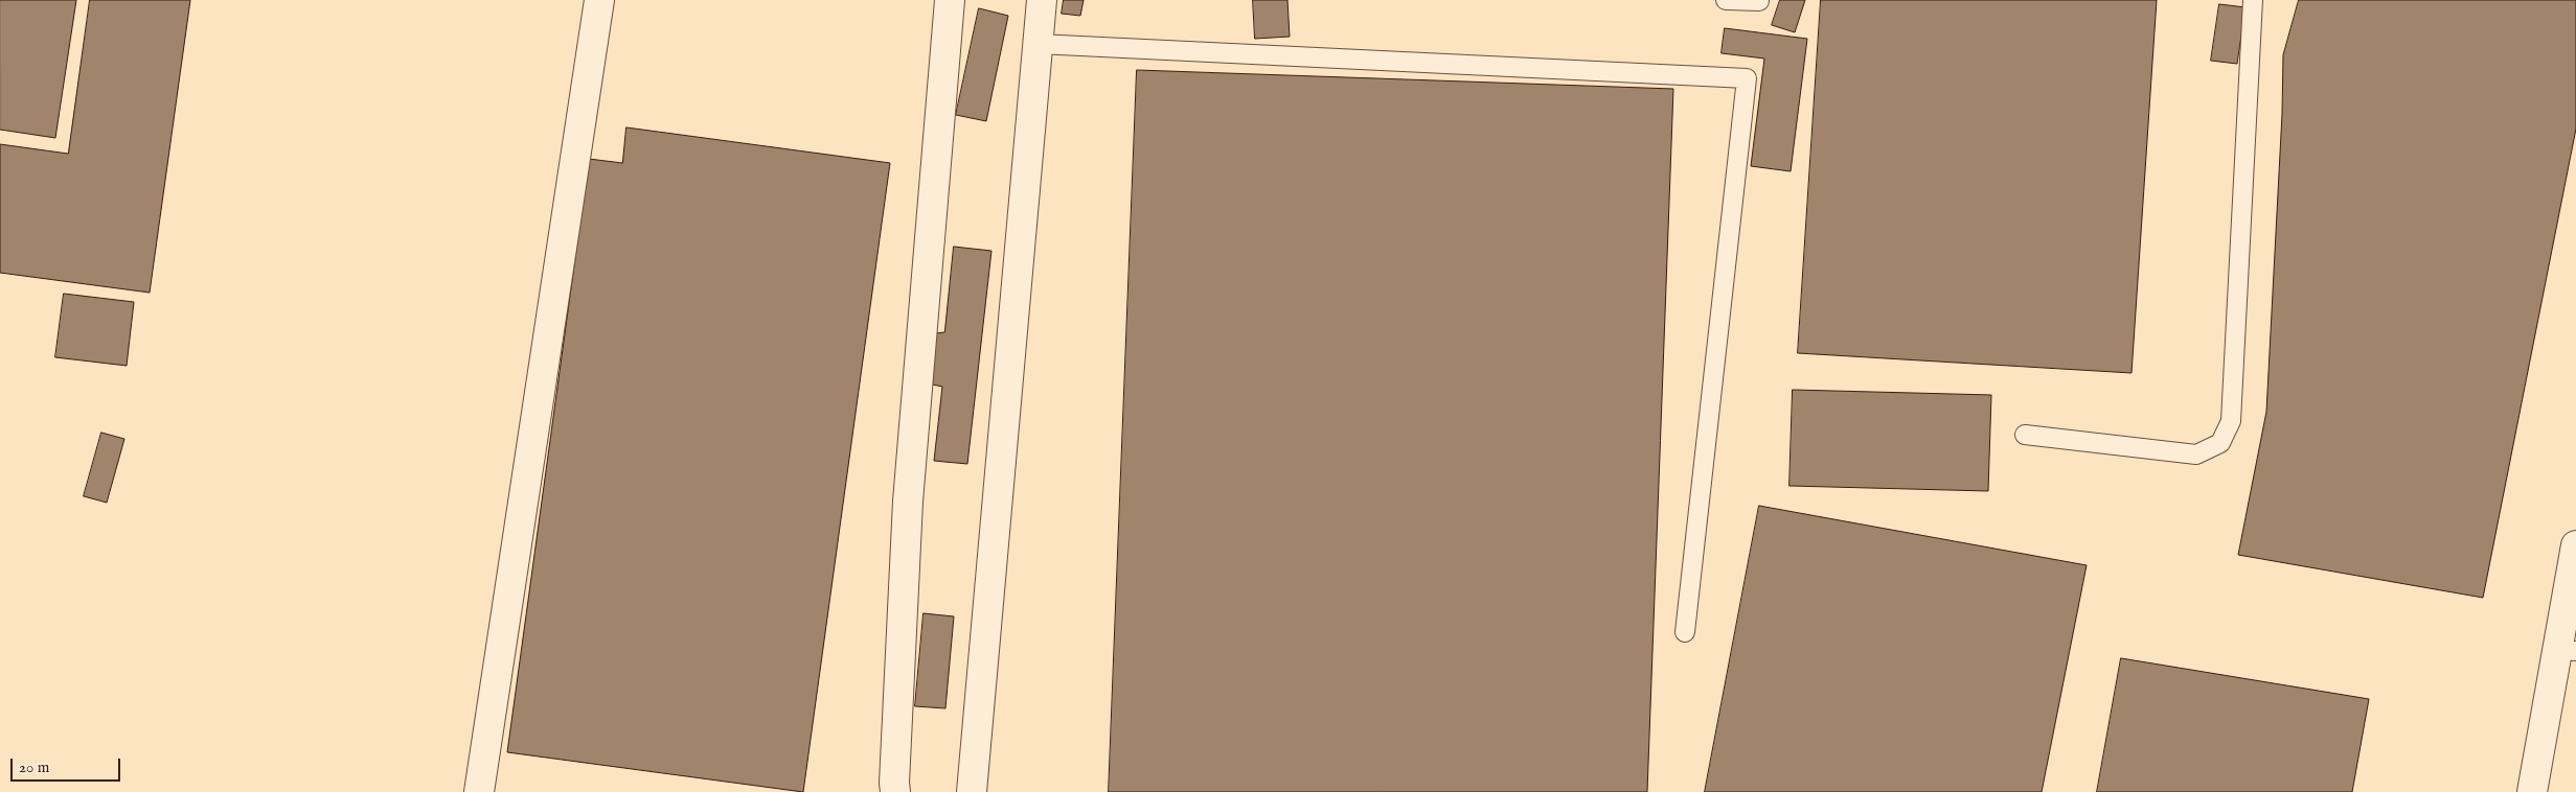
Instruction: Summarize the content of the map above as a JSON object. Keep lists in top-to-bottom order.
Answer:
{
  "scale_bar": "20 m"
}
